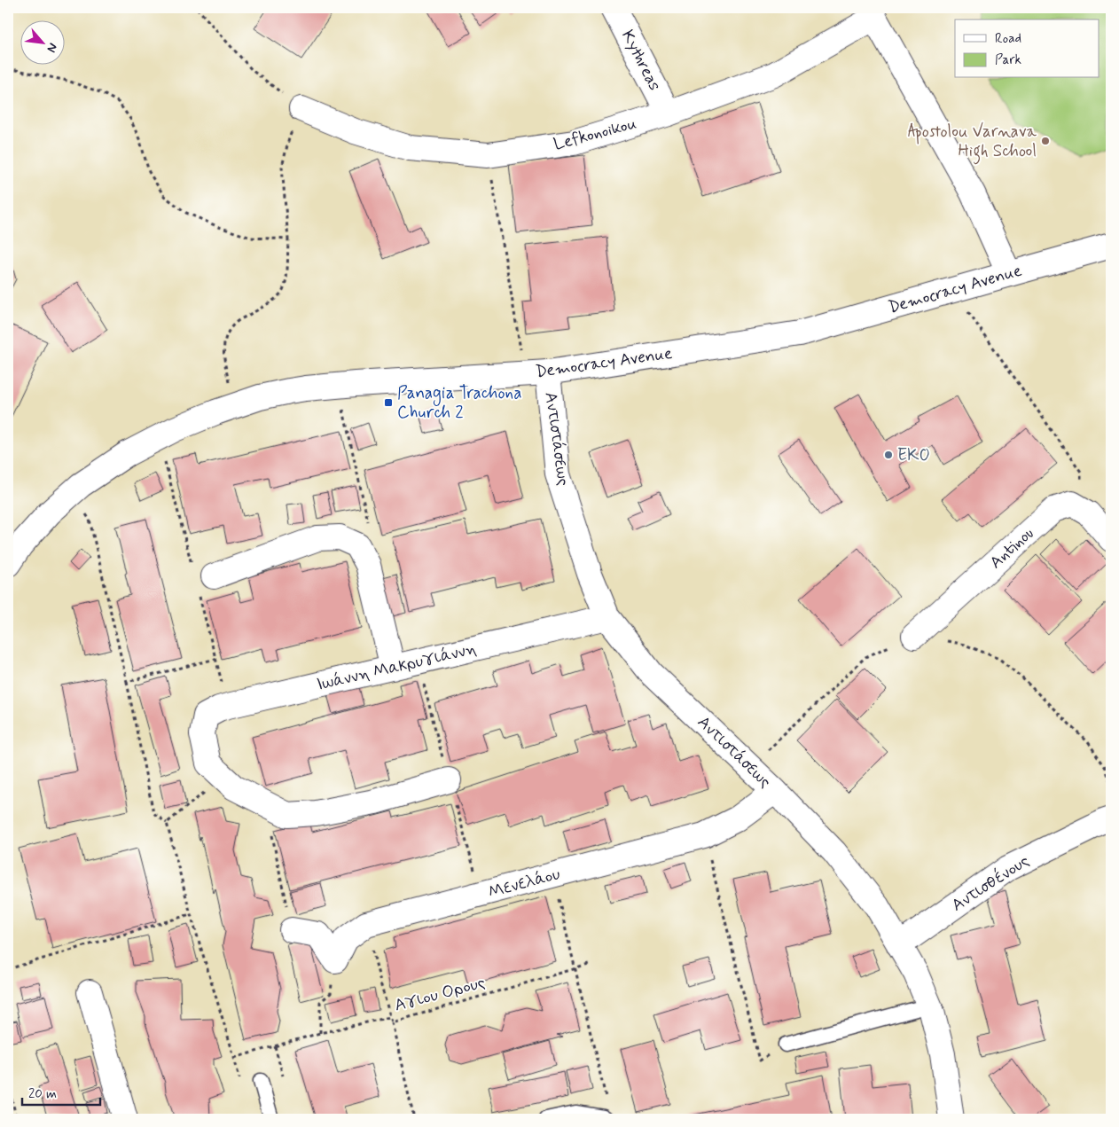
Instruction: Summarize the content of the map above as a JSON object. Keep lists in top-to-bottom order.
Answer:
{
  "streets": {
    "street": [
      "Kythreas",
      "Lefkonoikou",
      "Democracy Avenue",
      "Αντιστάσεως",
      "Antinou",
      "Ιωάννη Μακρυγιάννη",
      "Μενελάου",
      "Αντισθένους"
    ],
    "path": ["Αγιου Ορους"]
  },
  "crossings": [
    ["Kythreas", "Lefkonoikou"],
    ["Democracy Avenue", "Αντιστάσεως"],
    ["Αντιστάσεως", "Ιωάννη Μακρυγιάννη"],
    ["Αντιστάσεως", "Μενελάου"],
    ["Αντιστάσεως", "Αντισθένους"],
    ["Μενελάου", "Αγιου Ορους"]
  ],
  "places": {
    "other": ["Apostolou Varnava High School", "EKO"],
    "transit": ["Panagia Trachona Church 2"]
  },
  "legend": ["Road", "Park"],
  "scale_bar": "20 m",
  "north": "bottom right"
}
